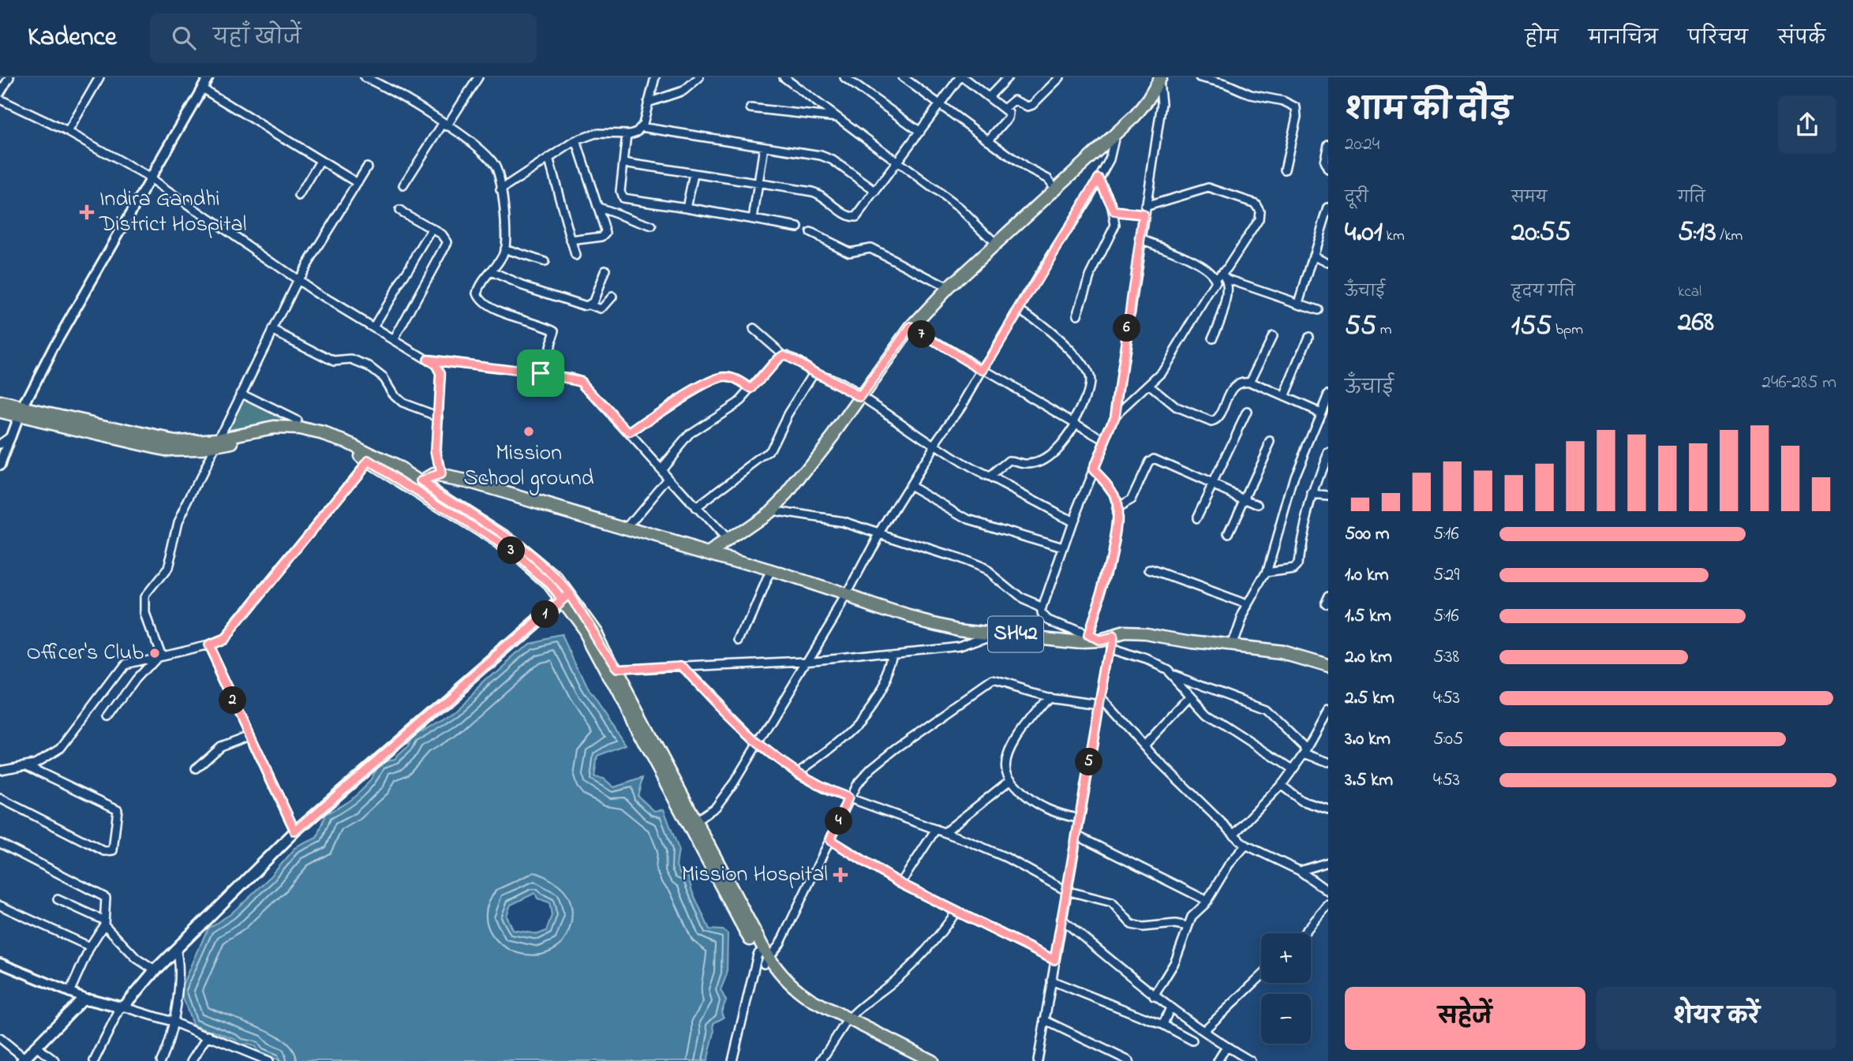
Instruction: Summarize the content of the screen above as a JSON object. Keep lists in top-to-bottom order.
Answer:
{
  "streets": {
    "main road": ["SH42"]
  },
  "places": {
    "health": ["Indira Gandhi District Hospital", "Mission Hospital"],
    "other": ["Mission School ground", "Officer's Club"]
  },
  "page": {
    "header": "Kadence",
    "search": "यहाँ खोजें",
    "nav": [
      "होम",
      "मानचित्र",
      "परिचय",
      "संपर्क"
    ],
    "heading": ["शाम की दौड़", "20:24"],
    "stats": [
      ["दूरी", "4.01 km"],
      ["समय", "20:55"],
      ["गति", "5:13 /km"],
      ["ऊँचाई", "55 m"],
      ["हृदय गति", "155 bpm"],
      ["kcal", "268"]
    ],
    "pins": [
      "6",
      "7",
      "3",
      "1",
      "2",
      "5",
      "4"
    ],
    "chart": ["ऊँचाई", "246–285 m"],
    "list": [
      {
        "name": "500 m",
        "note": "5:16"
      },
      {
        "name": "1.0 km",
        "note": "5:29"
      },
      {
        "name": "1.5 km",
        "note": "5:16"
      },
      {
        "name": "2.0 km",
        "note": "5:38"
      },
      {
        "name": "2.5 km",
        "note": "4:53"
      },
      {
        "name": "3.0 km",
        "note": "5:05"
      },
      {
        "name": "3.5 km",
        "note": "4:53"
      }
    ],
    "map_buttons": ["+", "−"],
    "buttons": ["सहेजें", "शेयर करें"]
  }
}
